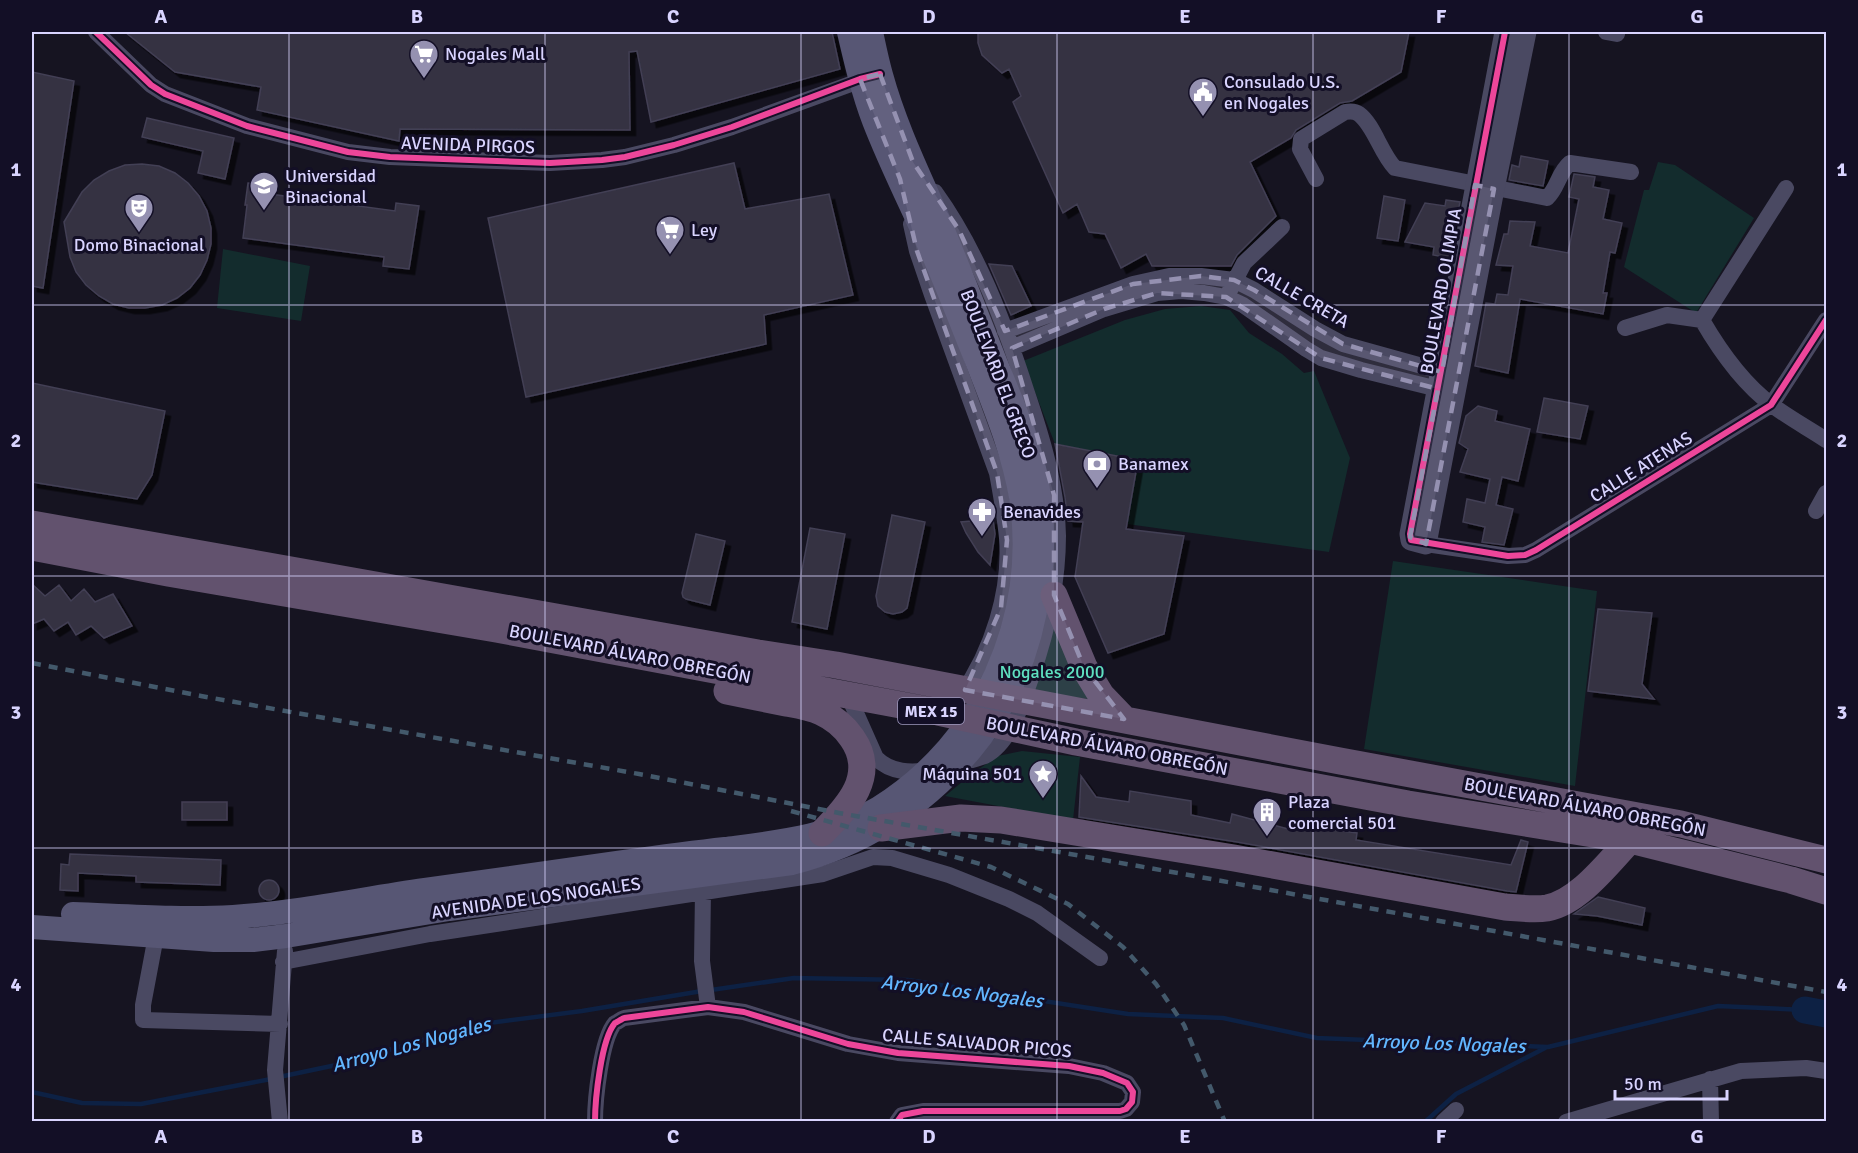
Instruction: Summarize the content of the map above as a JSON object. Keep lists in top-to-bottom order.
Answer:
{
  "streets": {
    "highway": ["BOULEVARD ÁLVARO OBREGÓN", "MEX 15"],
    "main road": ["BOULEVARD EL GRECO", "AVENIDA DE LOS NOGALES"],
    "street": [
      "AVENIDA PIRGOS",
      "BOULEVARD OLIMPIA",
      "CALLE CRETA",
      "CALLE ATENAS",
      "CALLE SALVADOR PICOS"
    ]
  },
  "crossings": [
    ["AVENIDA PIRGOS", "BOULEVARD EL GRECO"],
    ["BOULEVARD OLIMPIA", "CALLE CRETA"],
    ["BOULEVARD OLIMPIA", "CALLE ATENAS"],
    ["BOULEVARD EL GRECO", "BOULEVARD ÁLVARO OBREGÓN"],
    ["BOULEVARD EL GRECO", "AVENIDA DE LOS NOGALES"],
    ["BOULEVARD ÁLVARO OBREGÓN", "AVENIDA DE LOS NOGALES"]
  ],
  "water": ["Arroyo Los Nogales"],
  "parks": ["Nogales 2000"],
  "places": {
    "supermarket": ["Nogales Mall", "Ley"],
    "public building": ["Consulado U.S. en Nogales"],
    "school or university": ["Universidad Binacional"],
    "theatre": ["Domo Binacional"],
    "bank": ["Banamex"],
    "pharmacy": ["Benavides"],
    "place": ["Máquina 501"],
    "building": ["Plaza comercial 501"]
  },
  "scale_bar": "50 m",
  "grid": {
    "columns": [
      "A",
      "B",
      "C",
      "D",
      "E",
      "F",
      "G"
    ],
    "rows": [
      "1",
      "2",
      "3",
      "4"
    ]
  }
}
